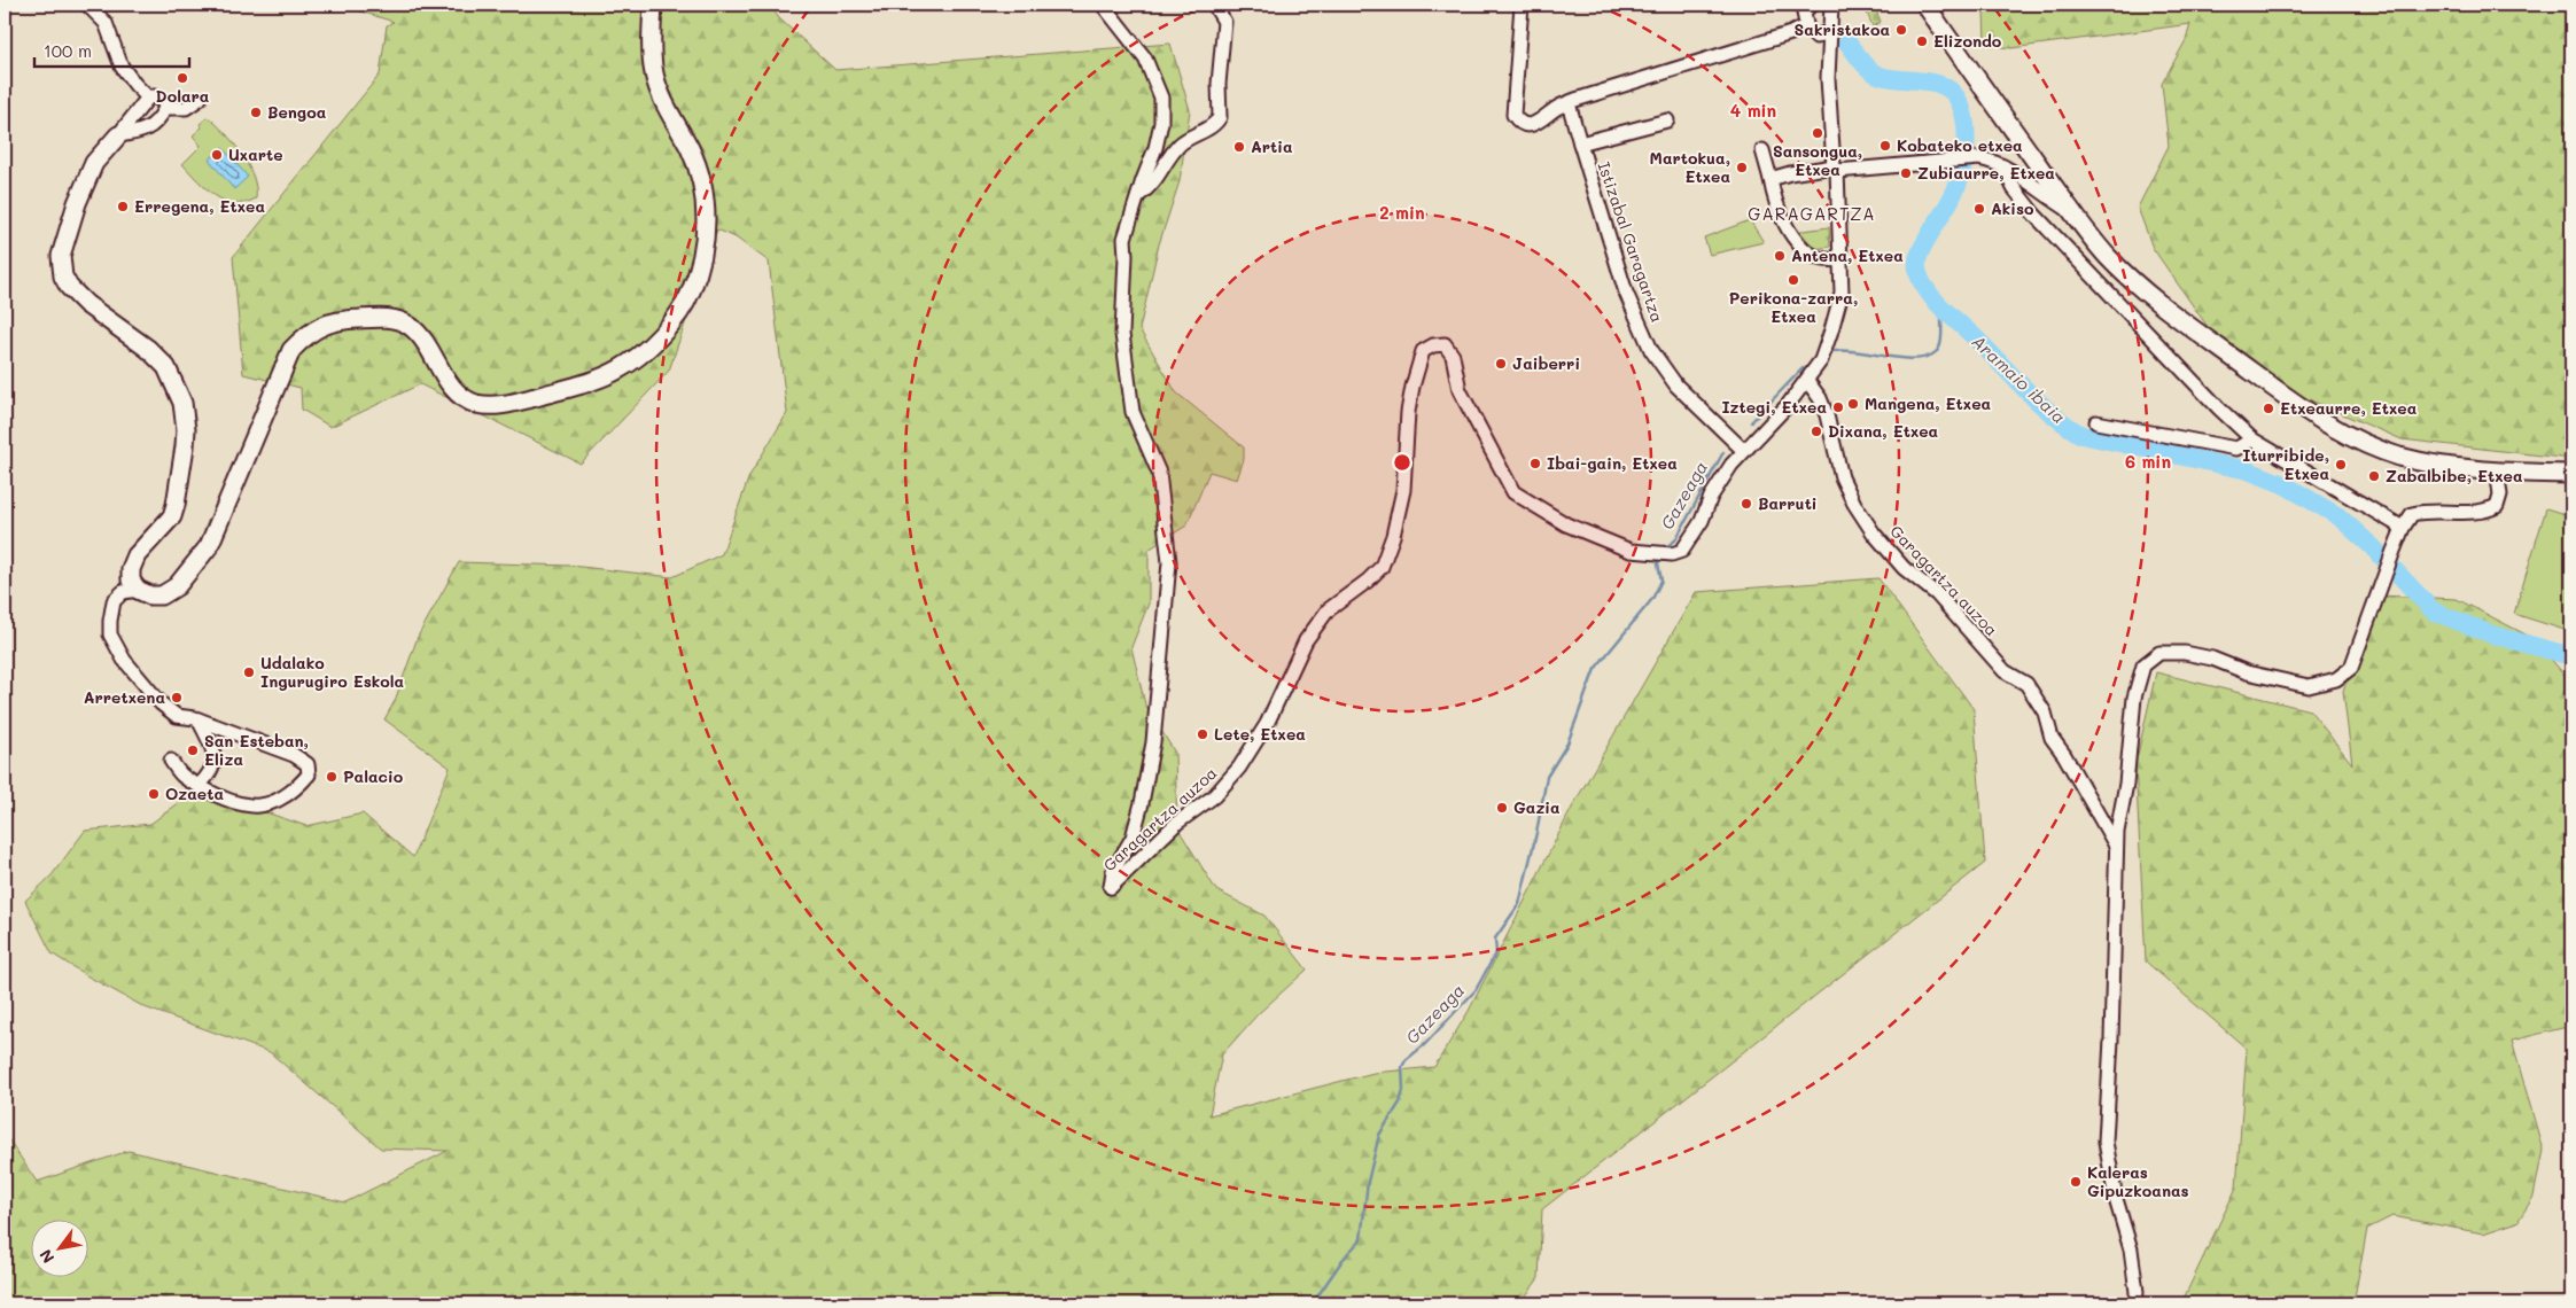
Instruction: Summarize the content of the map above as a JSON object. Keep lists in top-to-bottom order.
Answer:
{
  "streets": {
    "street": ["Istizabal Garagartza", "Garagartza auzoa"]
  },
  "crossings": [
    ["Istizabal Garagartza", "Garagartza auzoa"]
  ],
  "districts": ["GARAGARTZA"],
  "water": ["Aramaio ibaia", "Gazeaga"],
  "places": [
    "Sakristakoa",
    "Elizondo",
    "Dolara",
    "Bengoa",
    "Sansongua, Etxea",
    "Kobateko etxea",
    "Artia",
    "Uxarte",
    "Martokua, Etxea",
    "Zubiaurre, Etxea",
    "Erregena, Etxea",
    "Akiso",
    "Antena, Etxea",
    "Perikona-zarra, Etxea",
    "Jaiberri",
    "Mangena, Etxea",
    "Iztegi, Etxea",
    "Etxeaurre, Etxea",
    "Dixana, Etxea",
    "Ibai-gain, Etxea",
    "Iturribide, Etxea",
    "Zabalbibe, Etxea",
    "Barruti",
    "Udalako Ingurugiro Eskola",
    "Arretxena",
    "Lete, Etxea",
    "San Esteban, Eliza",
    "Palacio",
    "Ozaeta",
    "Gazia",
    "Kaleras Gipuzkoanas"
  ],
  "scale_bar": "100 m",
  "north": "bottom left",
  "rings": ["4 min", "2 min", "6 min"]
}
